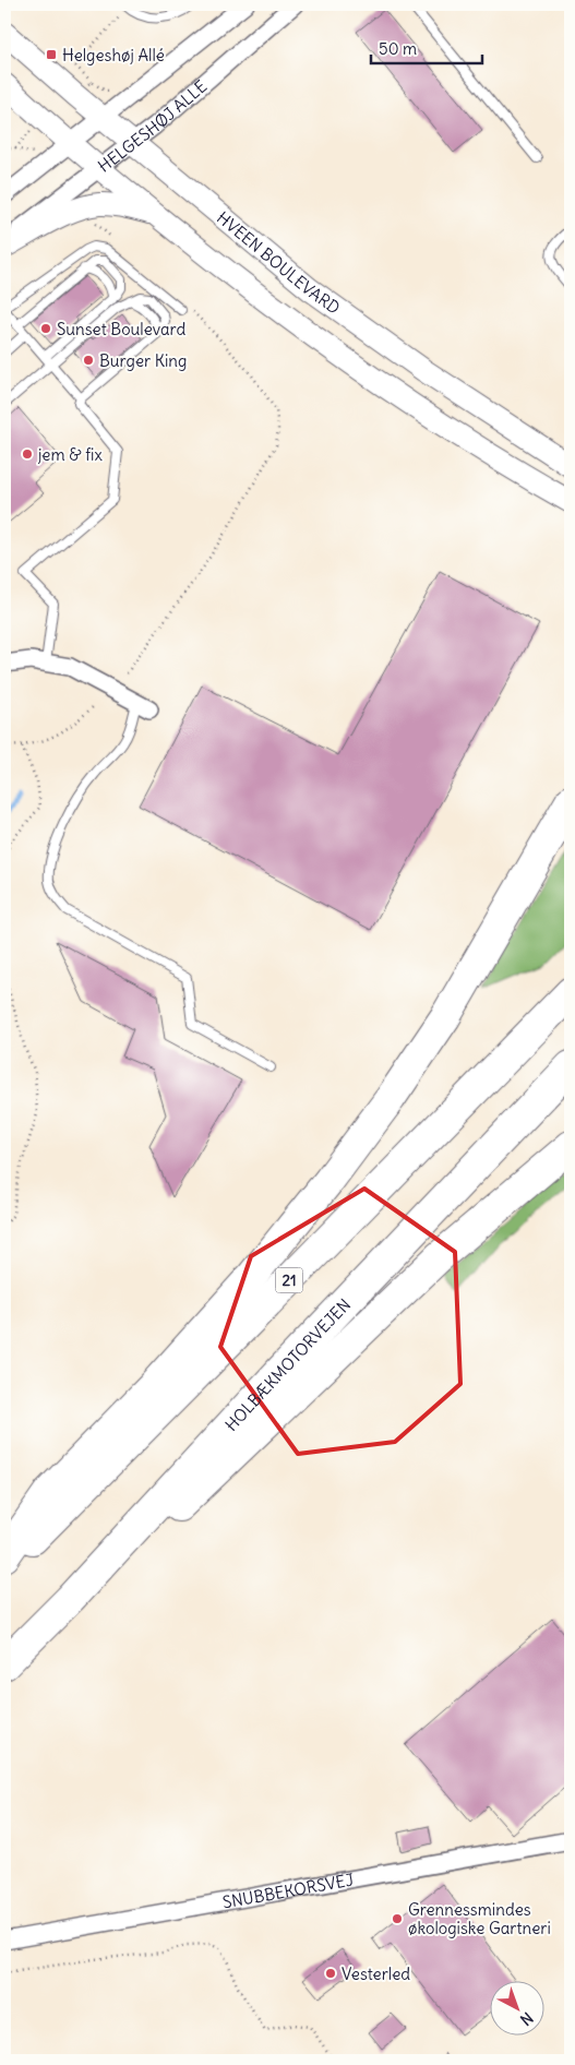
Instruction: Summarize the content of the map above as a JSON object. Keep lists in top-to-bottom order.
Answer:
{
  "streets": {
    "highway": ["21", "HOLBÆKMOTORVEJEN"],
    "street": ["HELGESHØJ ALLE", "HVEEN BOULEVARD", "SNUBBEKORSVEJ"]
  },
  "crossings": [
    ["HELGESHØJ ALLE", "HVEEN BOULEVARD"]
  ],
  "places": {
    "transit": ["Helgeshøj Allé"],
    "other": [
      "Sunset Boulevard",
      "Burger King",
      "jem & fix",
      "Grennessmindes økologiske Gartneri",
      "Vesterled"
    ]
  },
  "scale_bar": "50 m",
  "north": "bottom right"
}
